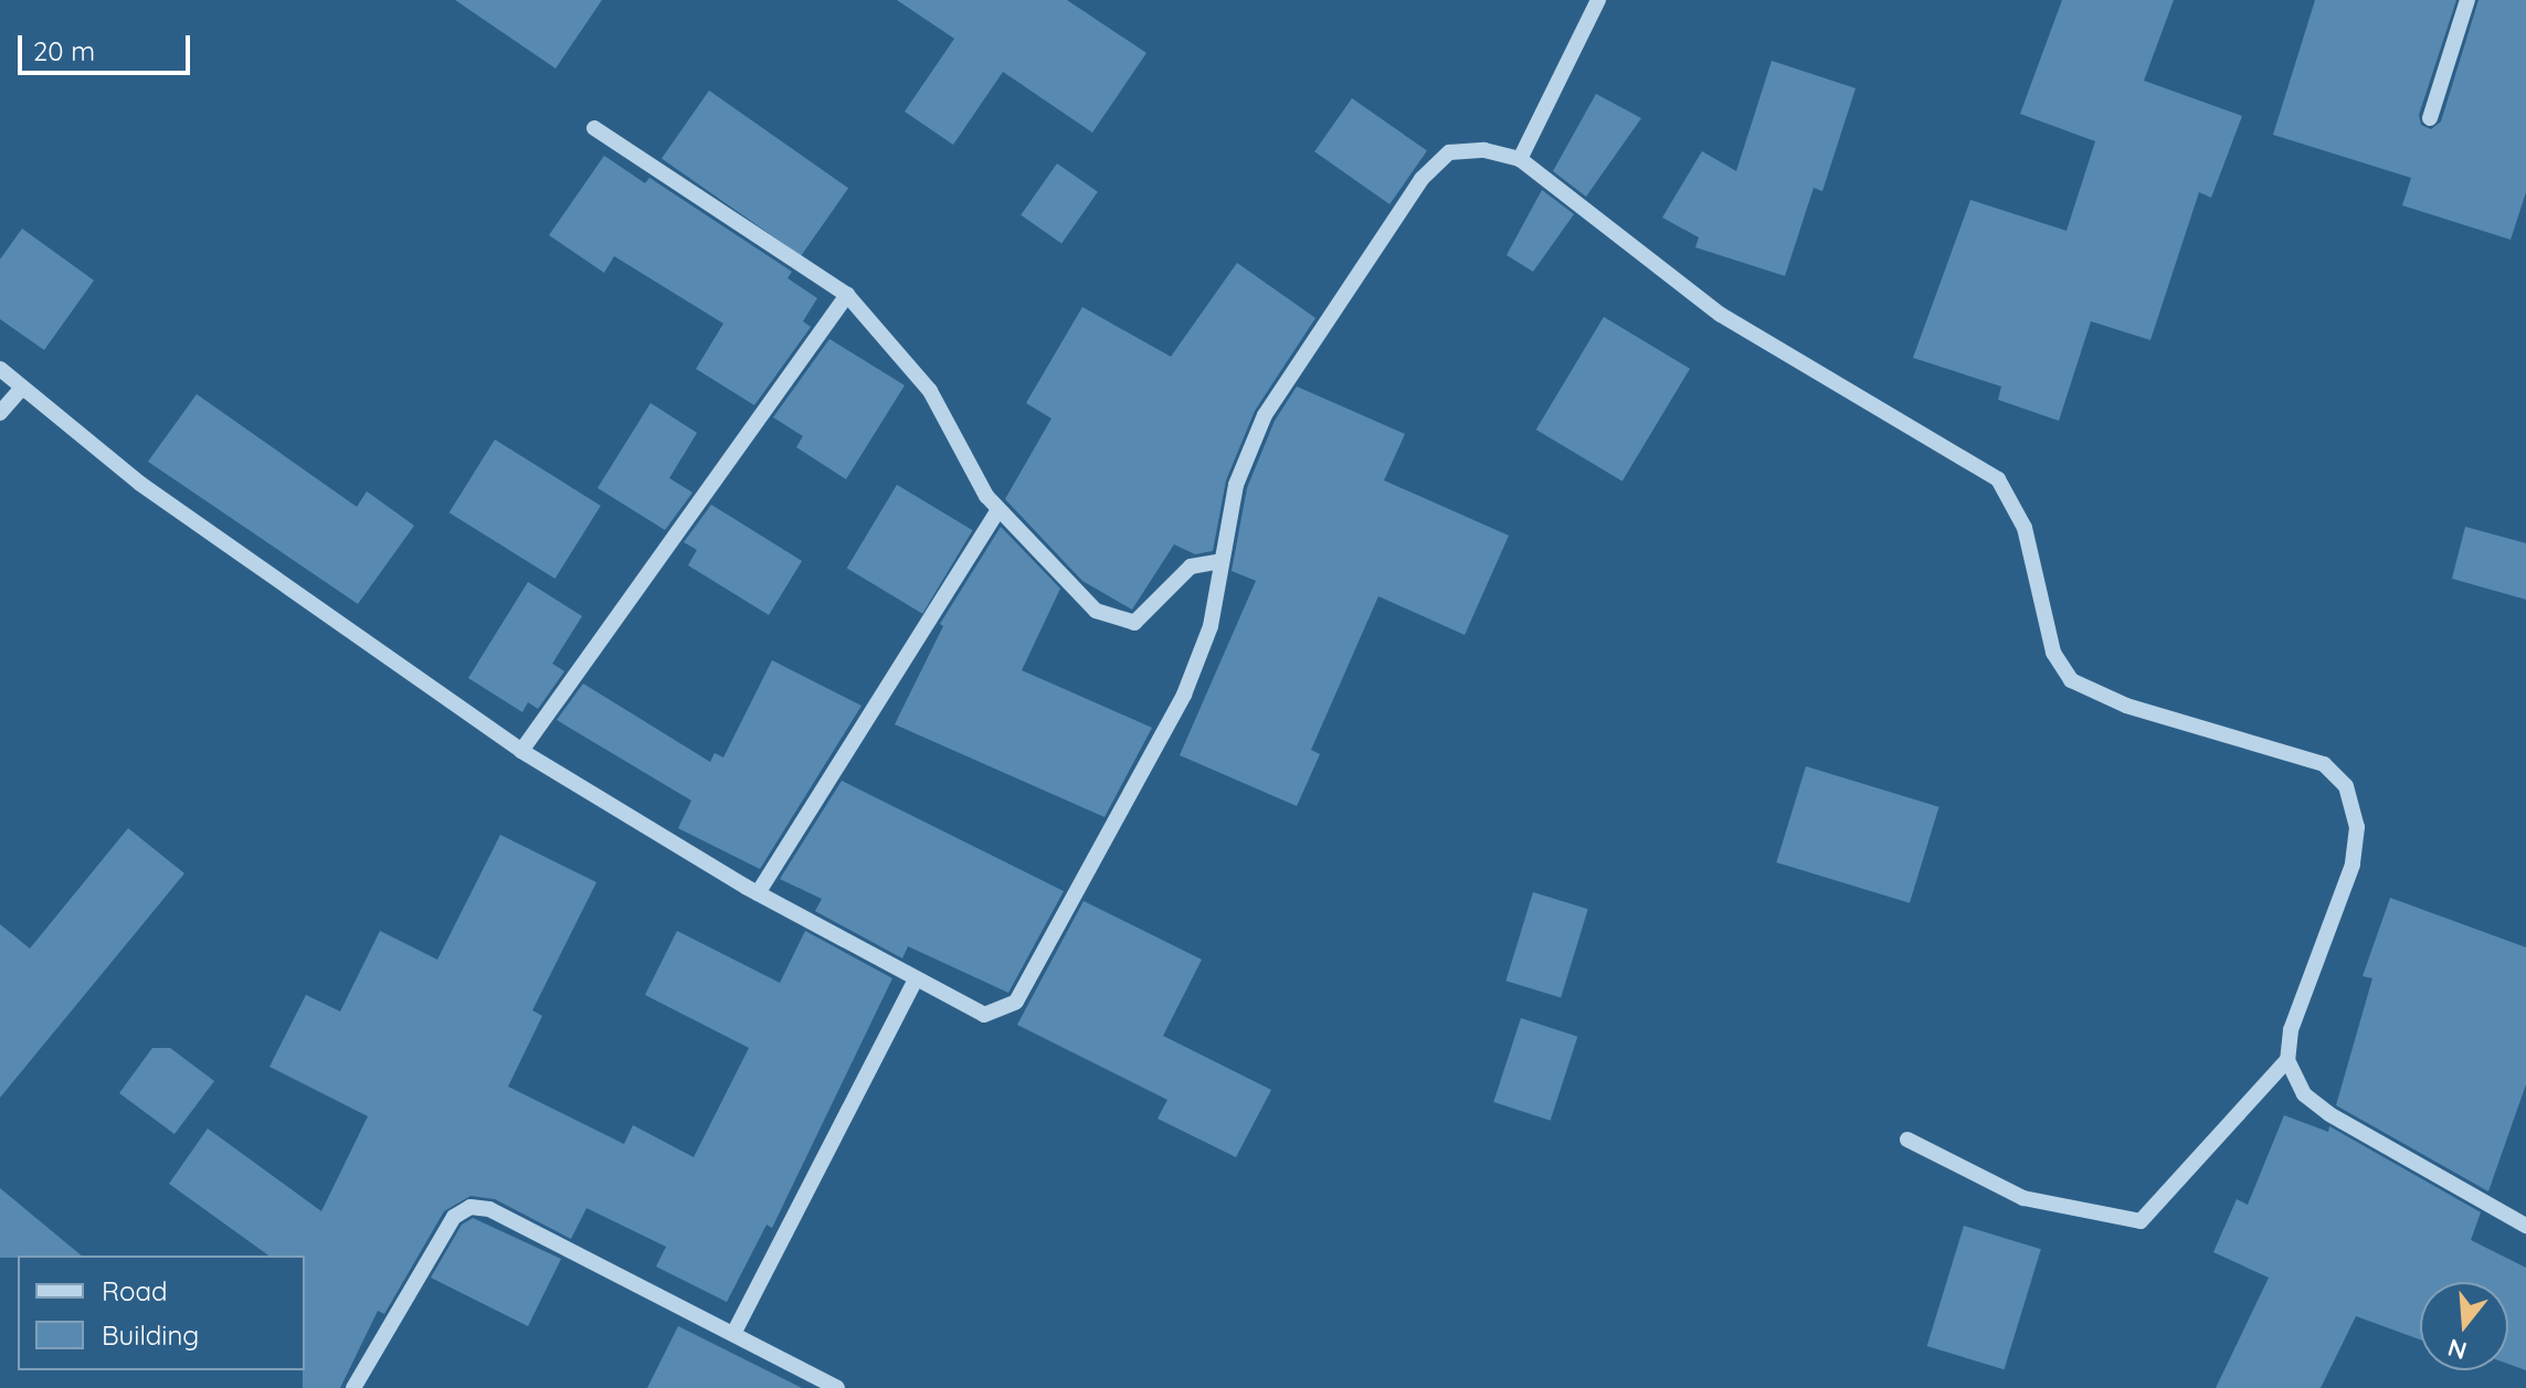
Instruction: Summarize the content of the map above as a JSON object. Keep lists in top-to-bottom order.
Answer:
{
  "legend": ["Road", "Building"],
  "scale_bar": "20 m",
  "north": "bottom"
}
